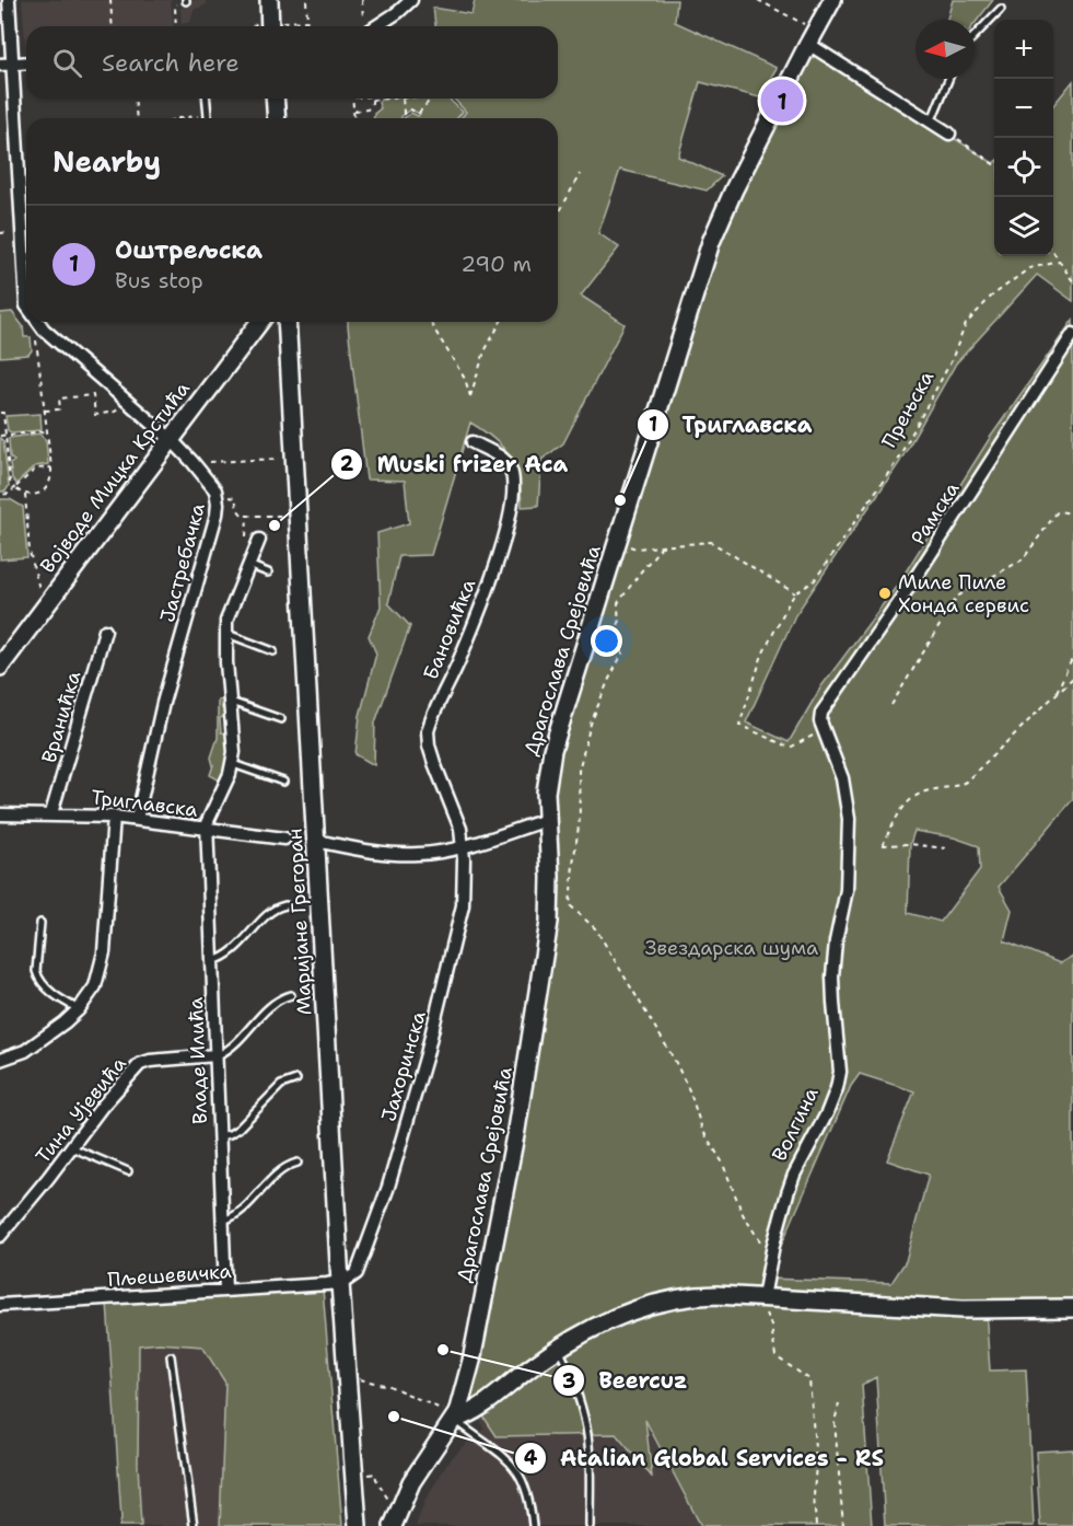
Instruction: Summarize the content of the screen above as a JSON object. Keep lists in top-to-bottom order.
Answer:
{
  "streets": {
    "street": [
      "Војводе Мицка Крстића",
      "Рамска",
      "Јастребачка",
      "Бановићка",
      "Драгослава Срејовића",
      "Вранићка",
      "Триглавска",
      "Маријане Грегоран",
      "Владе Илића",
      "Јахоринска",
      "Тина Ујевића",
      "Волгина",
      "Пљешевичка"
    ],
    "path": ["Прењска"]
  },
  "crossings": [
    ["Прењска", "Рамска"],
    ["Прењска", "Волгина"],
    ["Војводе Мицка Крстића", "Јастребачка"],
    ["Рамска", "Волгина"],
    ["Јастребачка", "Триглавска"],
    ["Бановићка", "Јахоринска"],
    ["Вранићка", "Триглавска"],
    ["Триглавска", "Владе Илића"],
    ["Маријане Грегоран", "Јахоринска"],
    ["Маријане Грегоран", "Пљешевичка"],
    ["Владе Илића", "Тина Ујевића"],
    ["Владе Илића", "Пљешевичка"],
    ["Јахоринска", "Пљешевичка"]
  ],
  "parks": ["Звездарска шума"],
  "places": [
    "Триглавска",
    "Muski frizer Aca",
    "Миле Пиле Хонда сервис",
    "Beercuz",
    "Atalian Global Services - RS"
  ],
  "north": "left",
  "page": {
    "map_buttons": ["+", "−"],
    "search": "Search here",
    "pins": "1",
    "heading": "Nearby",
    "list": [
      {
        "mark": "1",
        "name": "Оштрељска",
        "note": "Bus stop",
        "value": "290 m"
      }
    ]
  }
}
